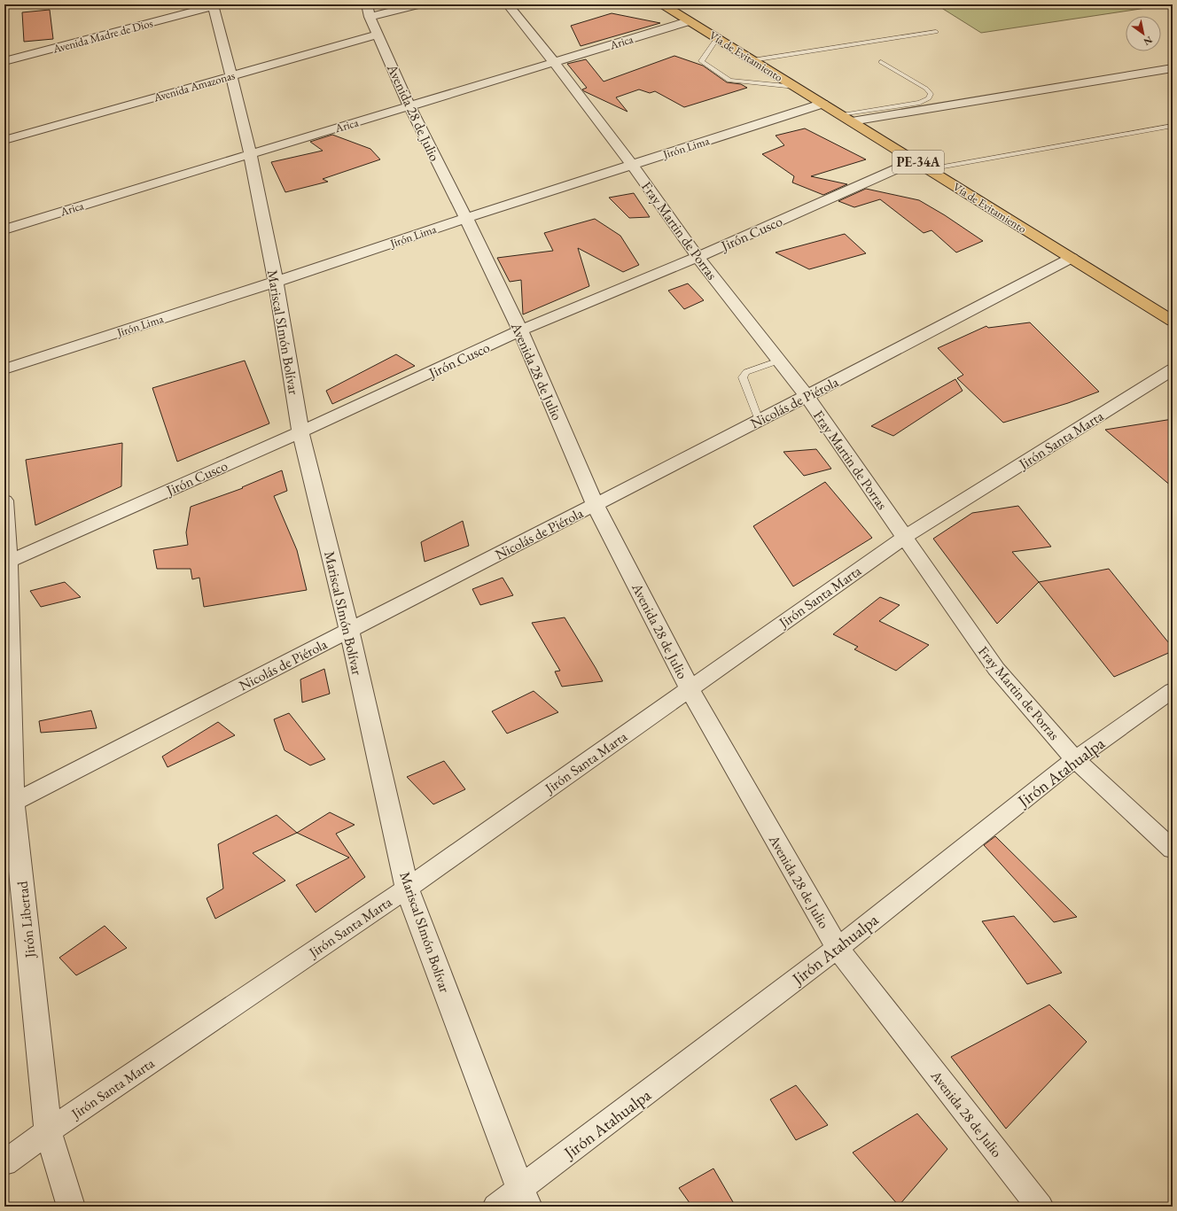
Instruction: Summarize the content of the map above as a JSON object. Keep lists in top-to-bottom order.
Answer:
{
  "streets": {
    "highway": ["Vía de Evitamiento", "PE-34A"],
    "street": [
      "Avenida Madre de Dios",
      "Arica",
      "Avenida Amazonas",
      "Avenida 28 de Julio",
      "Jirón Lima",
      "Fray Martin de Porras",
      "Jirón Cusco",
      "Mariscal SImón Bolívar",
      "Nicolás de Piérola",
      "Jirón Santa Marta",
      "Jirón Atahualpa",
      "Jirón Libertad"
    ]
  },
  "crossings": [
    ["Avenida Madre de Dios", "Mariscal SImón Bolívar"],
    ["Arica", "Vía de Evitamiento"],
    ["Arica", "Avenida 28 de Julio"],
    ["Arica", "Fray Martin de Porras"],
    ["Arica", "Mariscal SImón Bolívar"],
    ["Vía de Evitamiento", "Jirón Lima"],
    ["Vía de Evitamiento", "Jirón Cusco"],
    ["Vía de Evitamiento", "Nicolás de Piérola"],
    ["Avenida Amazonas", "Avenida 28 de Julio"],
    ["Avenida Amazonas", "Mariscal SImón Bolívar"],
    ["Avenida 28 de Julio", "Jirón Lima"],
    ["Avenida 28 de Julio", "Jirón Cusco"],
    ["Avenida 28 de Julio", "Nicolás de Piérola"],
    ["Avenida 28 de Julio", "Jirón Santa Marta"],
    ["Avenida 28 de Julio", "Jirón Atahualpa"],
    ["Jirón Lima", "Fray Martin de Porras"],
    ["Jirón Lima", "Mariscal SImón Bolívar"],
    ["Fray Martin de Porras", "Jirón Cusco"],
    ["Fray Martin de Porras", "Nicolás de Piérola"],
    ["Fray Martin de Porras", "Jirón Santa Marta"],
    ["Fray Martin de Porras", "Jirón Atahualpa"],
    ["Jirón Cusco", "Mariscal SImón Bolívar"],
    ["Jirón Cusco", "Jirón Libertad"],
    ["Mariscal SImón Bolívar", "Nicolás de Piérola"],
    ["Mariscal SImón Bolívar", "Jirón Santa Marta"],
    ["Mariscal SImón Bolívar", "Jirón Atahualpa"],
    ["Nicolás de Piérola", "Jirón Libertad"],
    ["Jirón Santa Marta", "Jirón Libertad"]
  ],
  "north": "bottom right"
}
